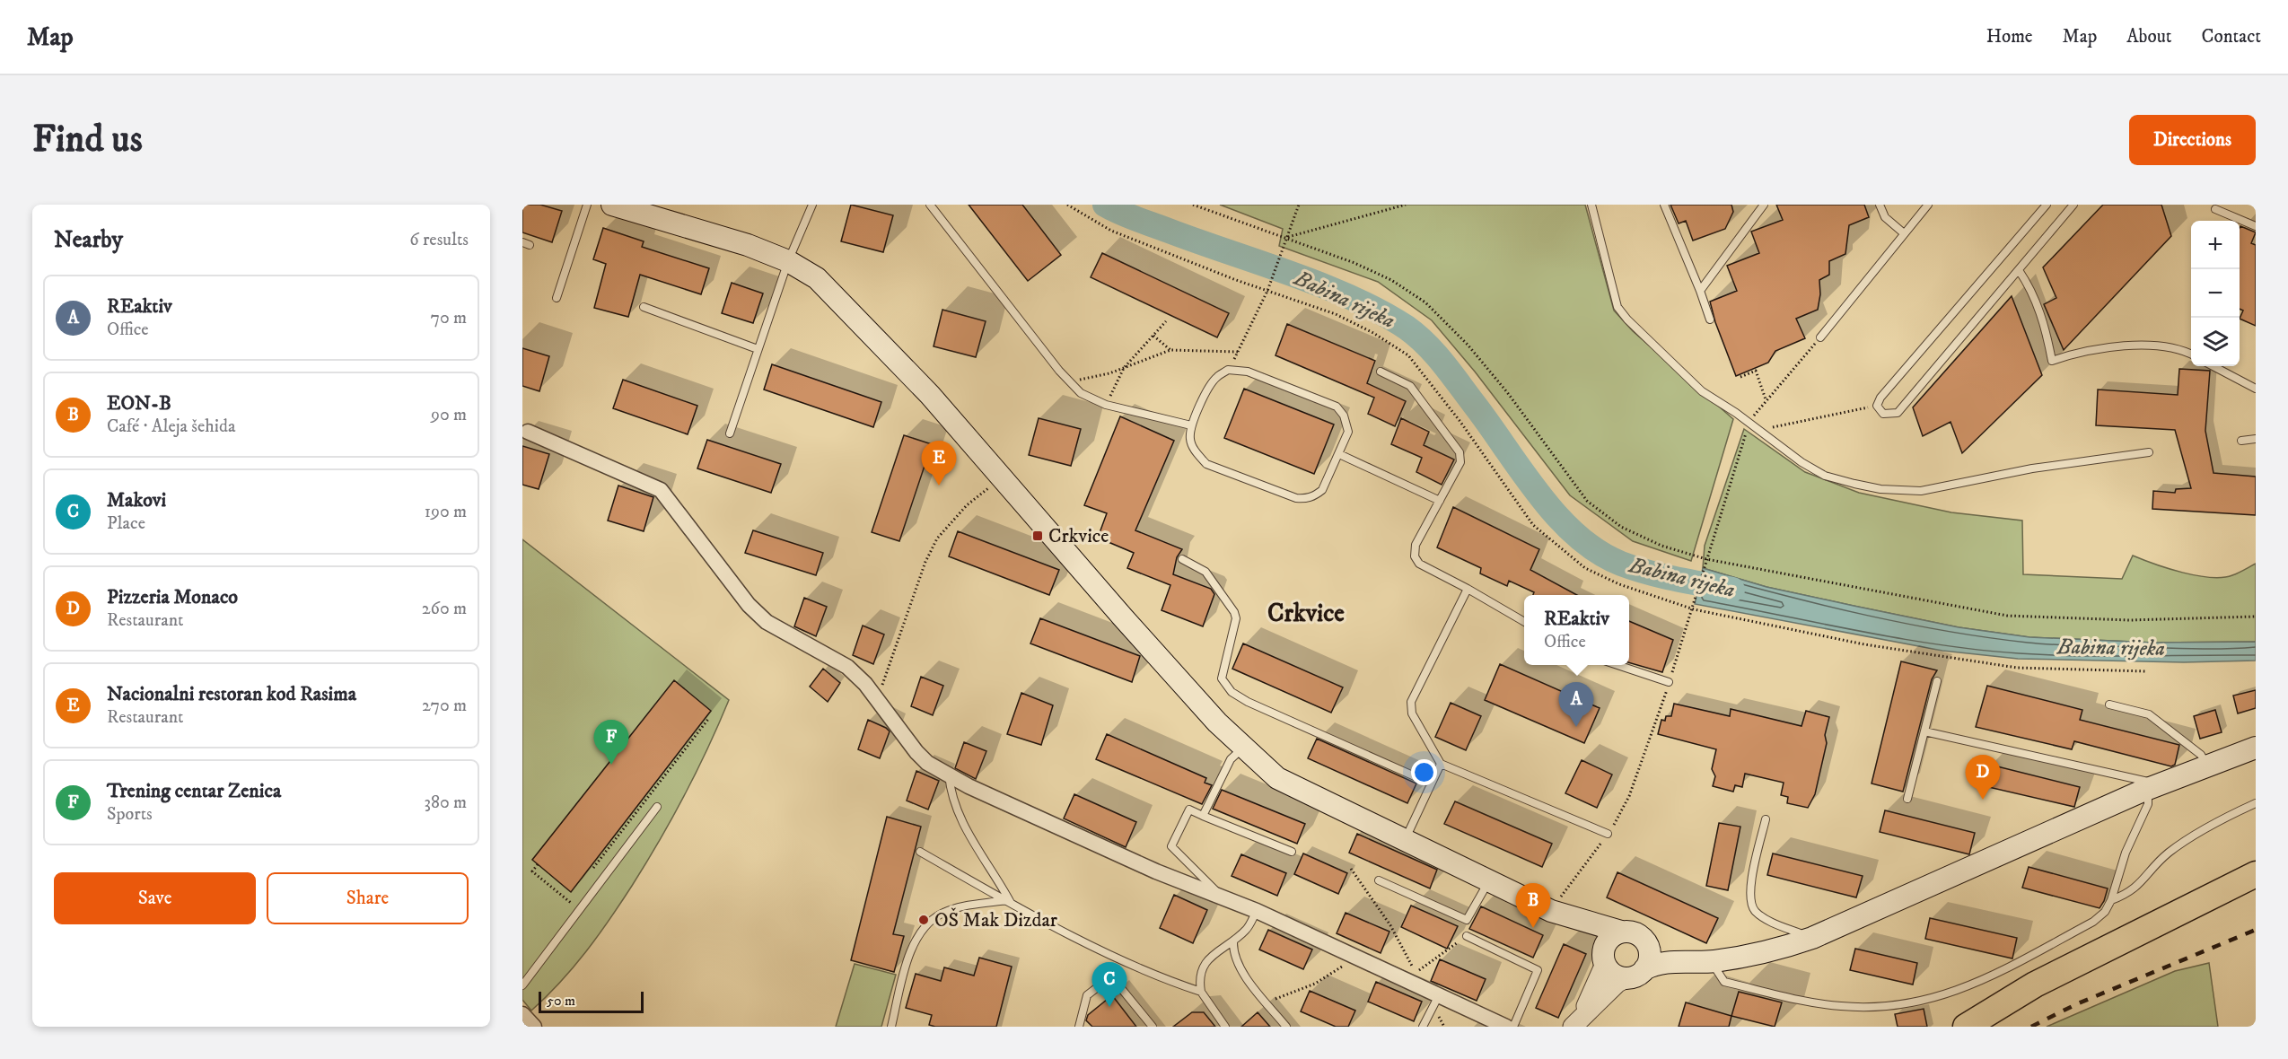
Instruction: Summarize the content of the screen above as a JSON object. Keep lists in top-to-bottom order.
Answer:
{
  "districts": ["Crkvice"],
  "water": ["Babina rijeka"],
  "places": {
    "transit": ["Crkvice"],
    "other": ["OŠ Mak Dizdar"]
  },
  "scale_bar": "50 m",
  "page": {
    "header": "Map",
    "nav": [
      "Home",
      "Map",
      "About",
      "Contact"
    ],
    "buttons": [
      "Directions",
      ["Save", "Share"]
    ],
    "title": "Find us",
    "heading": ["Nearby", "6 results"],
    "map_buttons": ["+", "−"],
    "list": [
      {
        "mark": "A",
        "name": "REaktiv",
        "note": "Office",
        "value": "70 m"
      },
      {
        "mark": "B",
        "name": "EON-B",
        "note": "Café · Aleja šehida",
        "value": "90 m"
      },
      {
        "mark": "C",
        "name": "Makovi",
        "note": "Place",
        "value": "190 m"
      },
      {
        "mark": "D",
        "name": "Pizzeria Monaco",
        "note": "Restaurant",
        "value": "260 m"
      },
      {
        "mark": "E",
        "name": "Nacionalni restoran kod Rasima",
        "note": "Restaurant",
        "value": "270 m"
      },
      {
        "mark": "F",
        "name": "Trening centar Zenica",
        "note": "Sports",
        "value": "380 m"
      }
    ],
    "pins": [
      "E",
      "A",
      "F",
      "D",
      "B",
      "C"
    ],
    "popup": ["REaktiv", "Office"],
    "scale": "50 m"
  }
}
